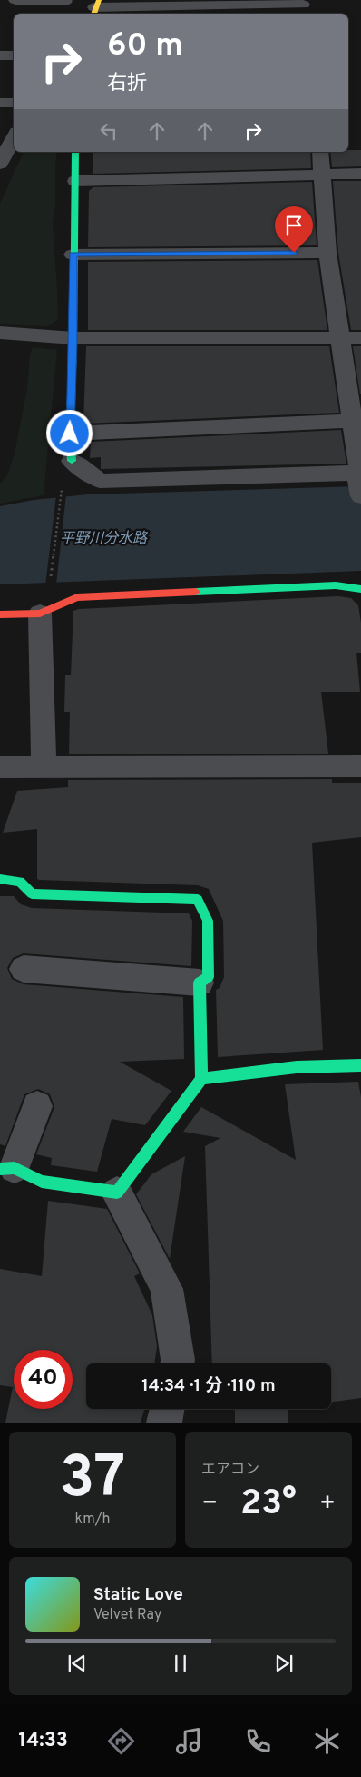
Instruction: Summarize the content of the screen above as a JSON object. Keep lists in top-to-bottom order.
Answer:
{
  "water": ["平野川分水路"],
  "page": {
    "turn": ["60 m", "右折"],
    "limit": "40",
    "trip": "14:34 · 1 分 · 110 m",
    "tile": [
      ["37", "km/h"],
      "エアコン"
    ],
    "heat": ["−", "23°", "+"],
    "song": ["Static Love", "Velvet Ray"],
    "tabs": "14:33"
  }
}
